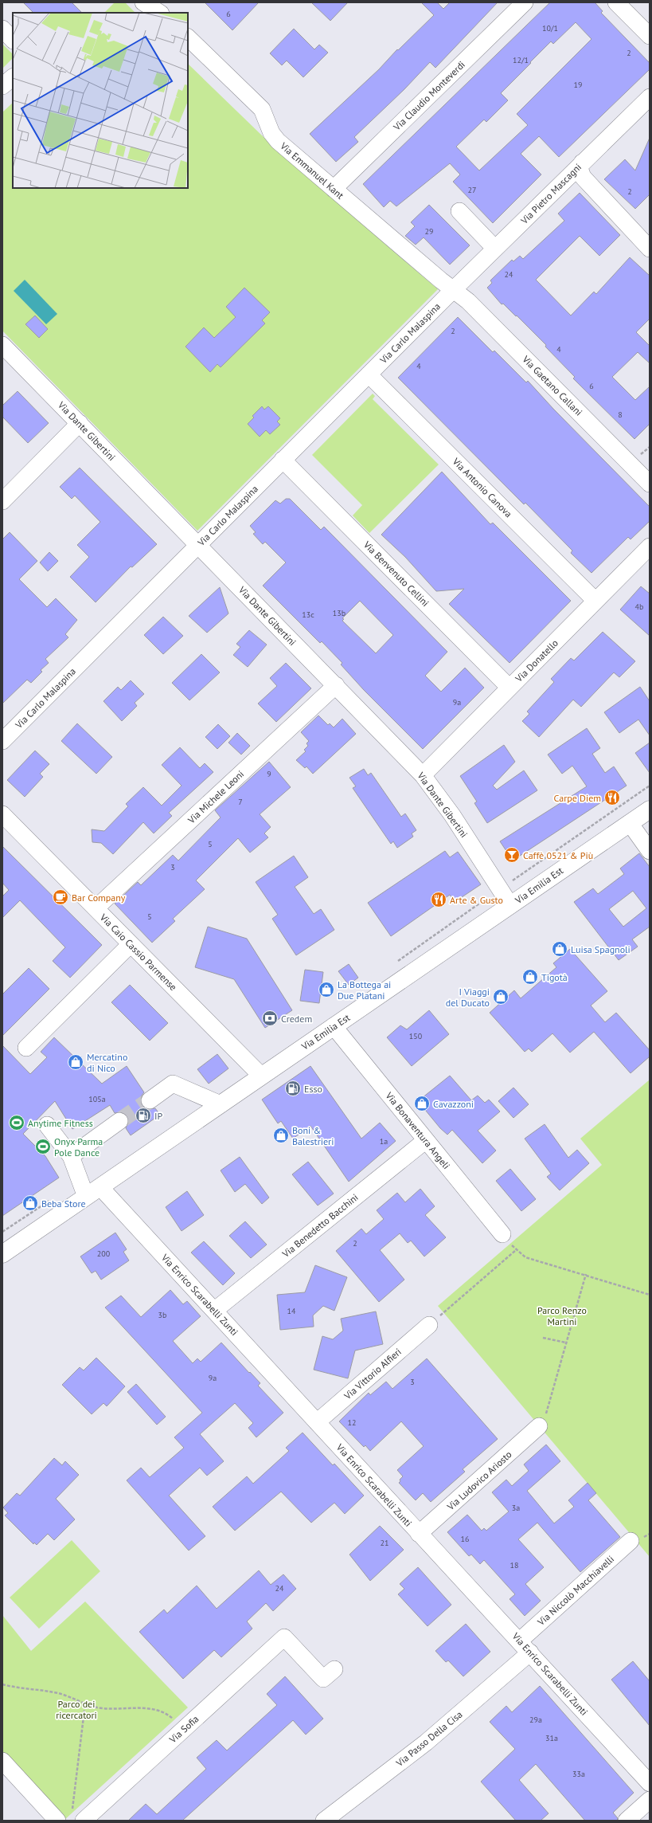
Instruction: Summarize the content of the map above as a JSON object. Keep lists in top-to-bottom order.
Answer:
{
  "streets": {
    "main road": ["Via Emilia Est"],
    "street": [
      "Via Claudio Monteverdi",
      "Via Emmanuel Kant",
      "Via Pietro Mascagni",
      "Via Carlo Malaspina",
      "Via Gaetano Callani",
      "Via Dante Gibertini",
      "Via Antonio Canova",
      "Via Benvenuto Cellini",
      "Via Donatello",
      "Via Michele Leoni",
      "Via Caio Cassio Parmense",
      "Via Bonaventura Angeli",
      "Via Benedetto Bacchini",
      "Via Enrico Scarabelli Zunti",
      "Via Vittorio Alfieri",
      "Via Ludovico Ariosto",
      "Via Niccolò Macchiavelli",
      "Via Sofia",
      "Via Passo Della Cisa"
    ]
  },
  "crossings": [
    ["Via Claudio Monteverdi", "Via Emmanuel Kant"],
    ["Via Emmanuel Kant", "Via Pietro Mascagni"],
    ["Via Emmanuel Kant", "Via Carlo Malaspina"],
    ["Via Emmanuel Kant", "Via Gaetano Callani"],
    ["Via Pietro Mascagni", "Via Carlo Malaspina"],
    ["Via Pietro Mascagni", "Via Gaetano Callani"],
    ["Via Carlo Malaspina", "Via Gaetano Callani"],
    ["Via Carlo Malaspina", "Via Dante Gibertini"],
    ["Via Carlo Malaspina", "Via Antonio Canova"],
    ["Via Carlo Malaspina", "Via Benvenuto Cellini"],
    ["Via Dante Gibertini", "Via Donatello"],
    ["Via Dante Gibertini", "Via Michele Leoni"],
    ["Via Dante Gibertini", "Via Emilia Est"],
    ["Via Antonio Canova", "Via Donatello"],
    ["Via Benvenuto Cellini", "Via Donatello"],
    ["Via Michele Leoni", "Via Caio Cassio Parmense"],
    ["Via Emilia Est", "Via Caio Cassio Parmense"],
    ["Via Emilia Est", "Via Bonaventura Angeli"],
    ["Via Emilia Est", "Via Enrico Scarabelli Zunti"],
    ["Via Bonaventura Angeli", "Via Benedetto Bacchini"],
    ["Via Benedetto Bacchini", "Via Enrico Scarabelli Zunti"],
    ["Via Enrico Scarabelli Zunti", "Via Vittorio Alfieri"],
    ["Via Enrico Scarabelli Zunti", "Via Ludovico Ariosto"],
    ["Via Enrico Scarabelli Zunti", "Via Niccolò Macchiavelli"],
    ["Via Enrico Scarabelli Zunti", "Via Passo Della Cisa"],
    ["Via Niccolò Macchiavelli", "Via Passo Della Cisa"]
  ],
  "parks": ["Parco Renzo Martini", "Parco dei ricercatori"],
  "places": {
    "restaurant": ["Carpe Diem", "Arte & Gusto"],
    "bar": ["Caffè 0521 & Più"],
    "cafe": ["Bar Company"],
    "shop": [
      "Luisa Spagnoli",
      "Tigotà",
      "La Bottega ai Due Platani",
      "I Viaggi del Ducato",
      "Mercatino di Nico",
      "Cavazzoni",
      "Boni & Balestrieri",
      "Beba Store"
    ],
    "bank": ["Credem"],
    "fuel station": ["Esso", "IP"],
    "sports": ["Anytime Fitness", "Onyx Parma Pole Dance"]
  },
  "house_numbers": [
    "6",
    "10/1",
    "2",
    "12/1",
    "19",
    "27",
    "2",
    "29",
    "24",
    "2",
    "4",
    "4",
    "6",
    "8",
    "4b",
    "13b",
    "13c",
    "9a",
    "9",
    "7",
    "5",
    "3",
    "5",
    "150",
    "105a",
    "1a",
    "2",
    "200",
    "14",
    "3b",
    "9a",
    "3",
    "12",
    "3a",
    "16",
    "21",
    "18",
    "24",
    "29a",
    "31a",
    "33a"
  ]
}
